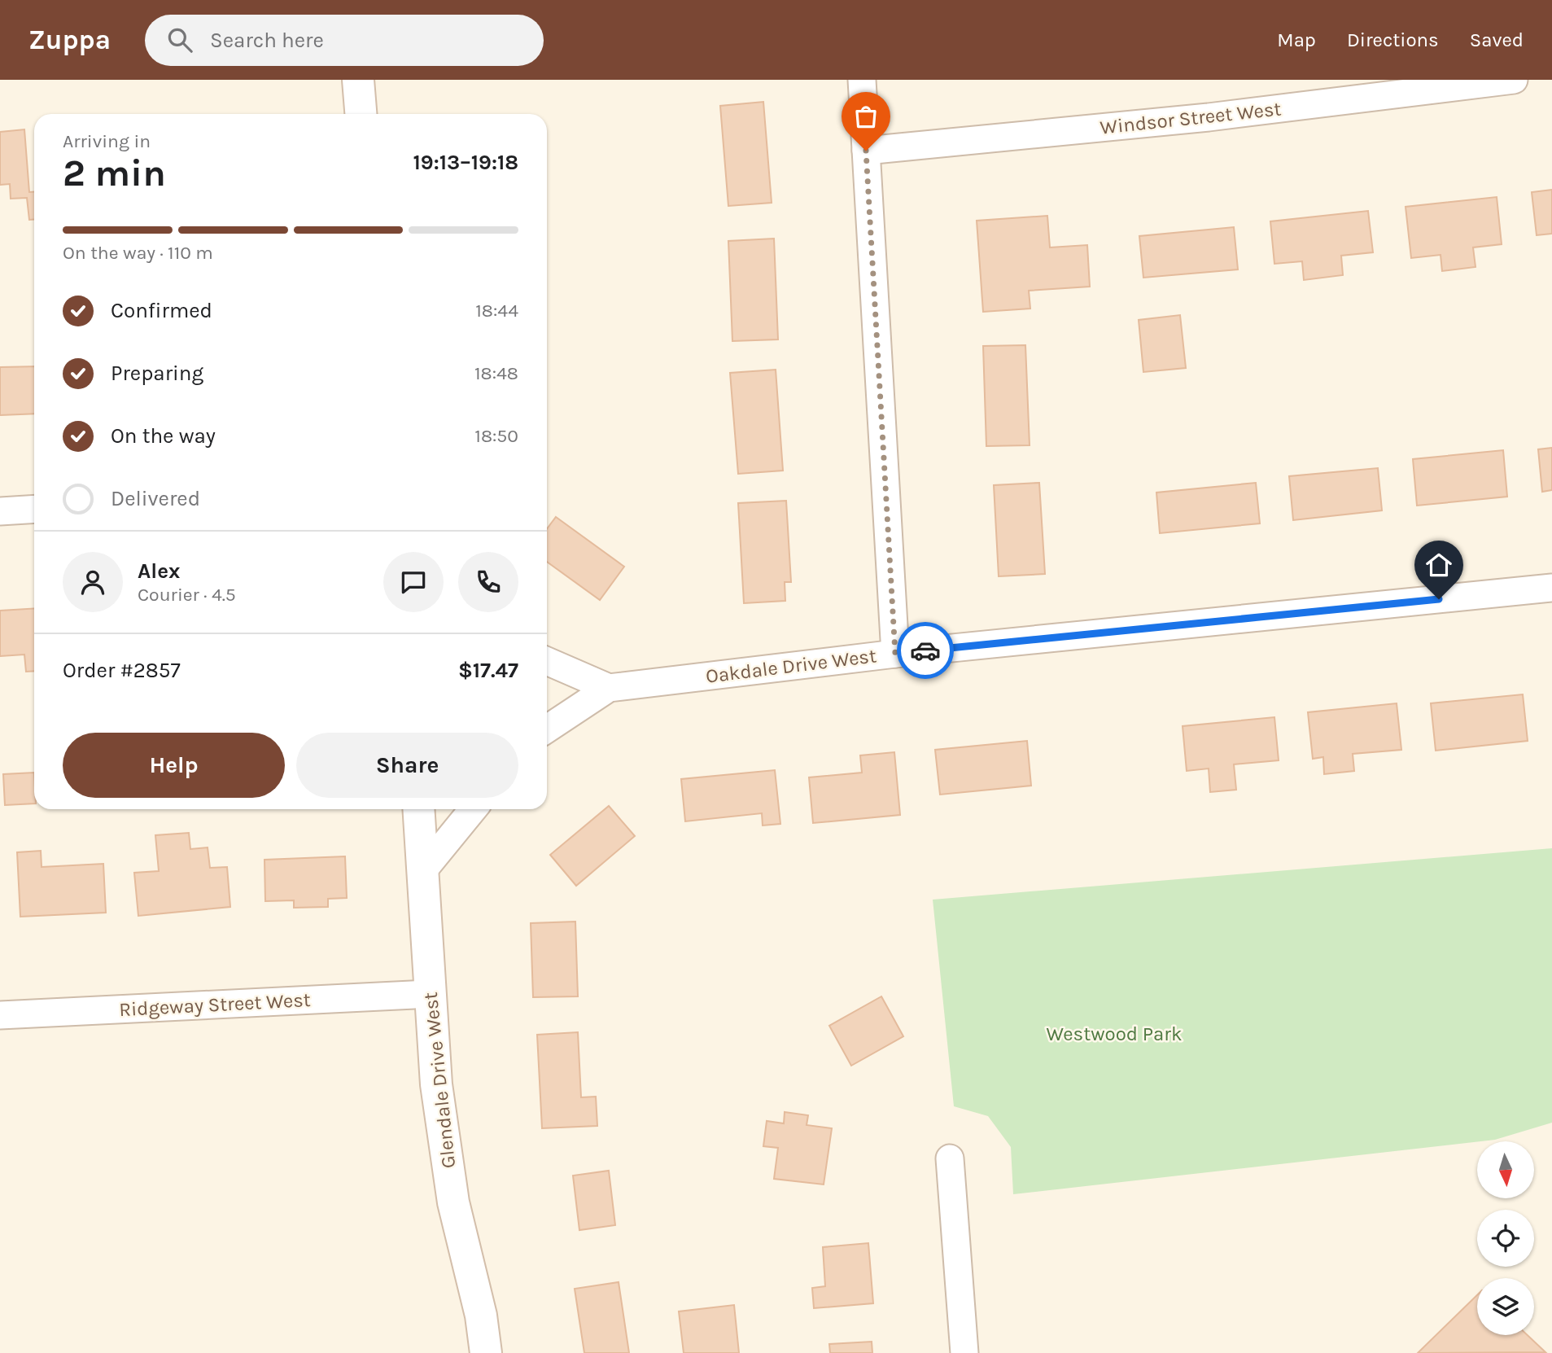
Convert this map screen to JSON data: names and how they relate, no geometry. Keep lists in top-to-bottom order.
{
  "streets": {
    "street": [
      "Windsor Street West",
      "Oakdale Drive West",
      "Ridgeway Street West",
      "Glendale Drive West"
    ]
  },
  "crossings": [
    ["Ridgeway Street West", "Glendale Drive West"]
  ],
  "parks": ["Westwood Park"],
  "north": "bottom",
  "page": {
    "header": "Zuppa",
    "search": "Search here",
    "nav": ["Map", "Directions", "Saved"],
    "heading": ["2 min", "Arriving in", "19:13–19:18"],
    "panel": [
      "Alex",
      "Courier · 4.5",
      "Order #2857",
      "$17.47"
    ],
    "bar": "On the way · 110 m",
    "list": [
      ["Confirmed", "18:44"],
      ["Preparing", "18:48"],
      ["On the way", "18:50"],
      "Delivered"
    ],
    "buttons": ["Help", "Share"]
  }
}
